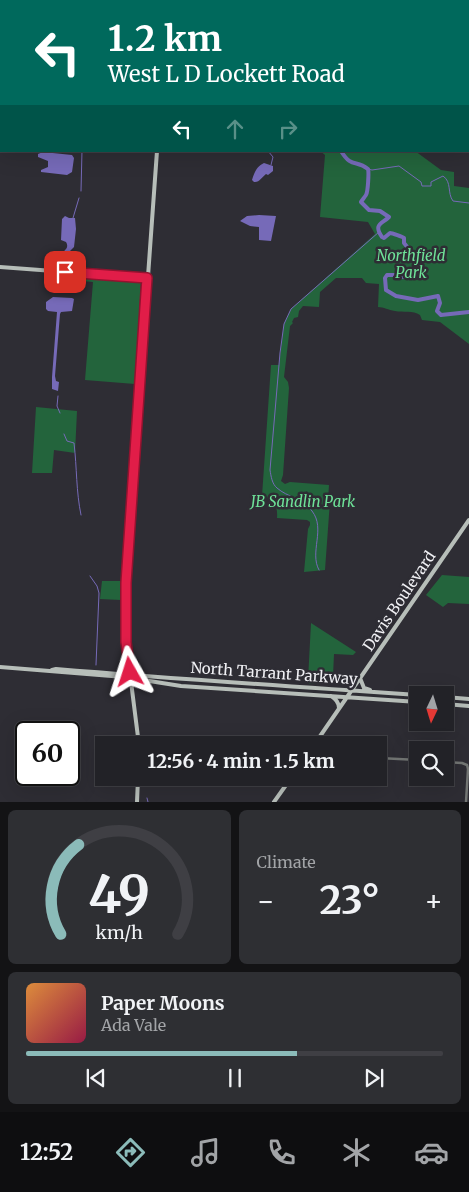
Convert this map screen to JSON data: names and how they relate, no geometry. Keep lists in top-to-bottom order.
{
  "streets": {
    "main road": ["Davis Boulevard", "North Tarrant Parkway"]
  },
  "crossings": [
    ["Davis Boulevard", "North Tarrant Parkway"]
  ],
  "parks": ["Northfield Park", "JB Sandlin Park"],
  "north": "bottom",
  "page": {
    "turn": ["1.2 km", "West L D Lockett Road"],
    "limit": "60",
    "trip": "12:56 · 4 min · 1.5 km",
    "tile": "Climate",
    "heat": ["−", "23°", "+"],
    "song": ["Paper Moons", "Ada Vale"],
    "tabs": "12:52",
    "gauge": ["49", "km/h"]
  }
}
